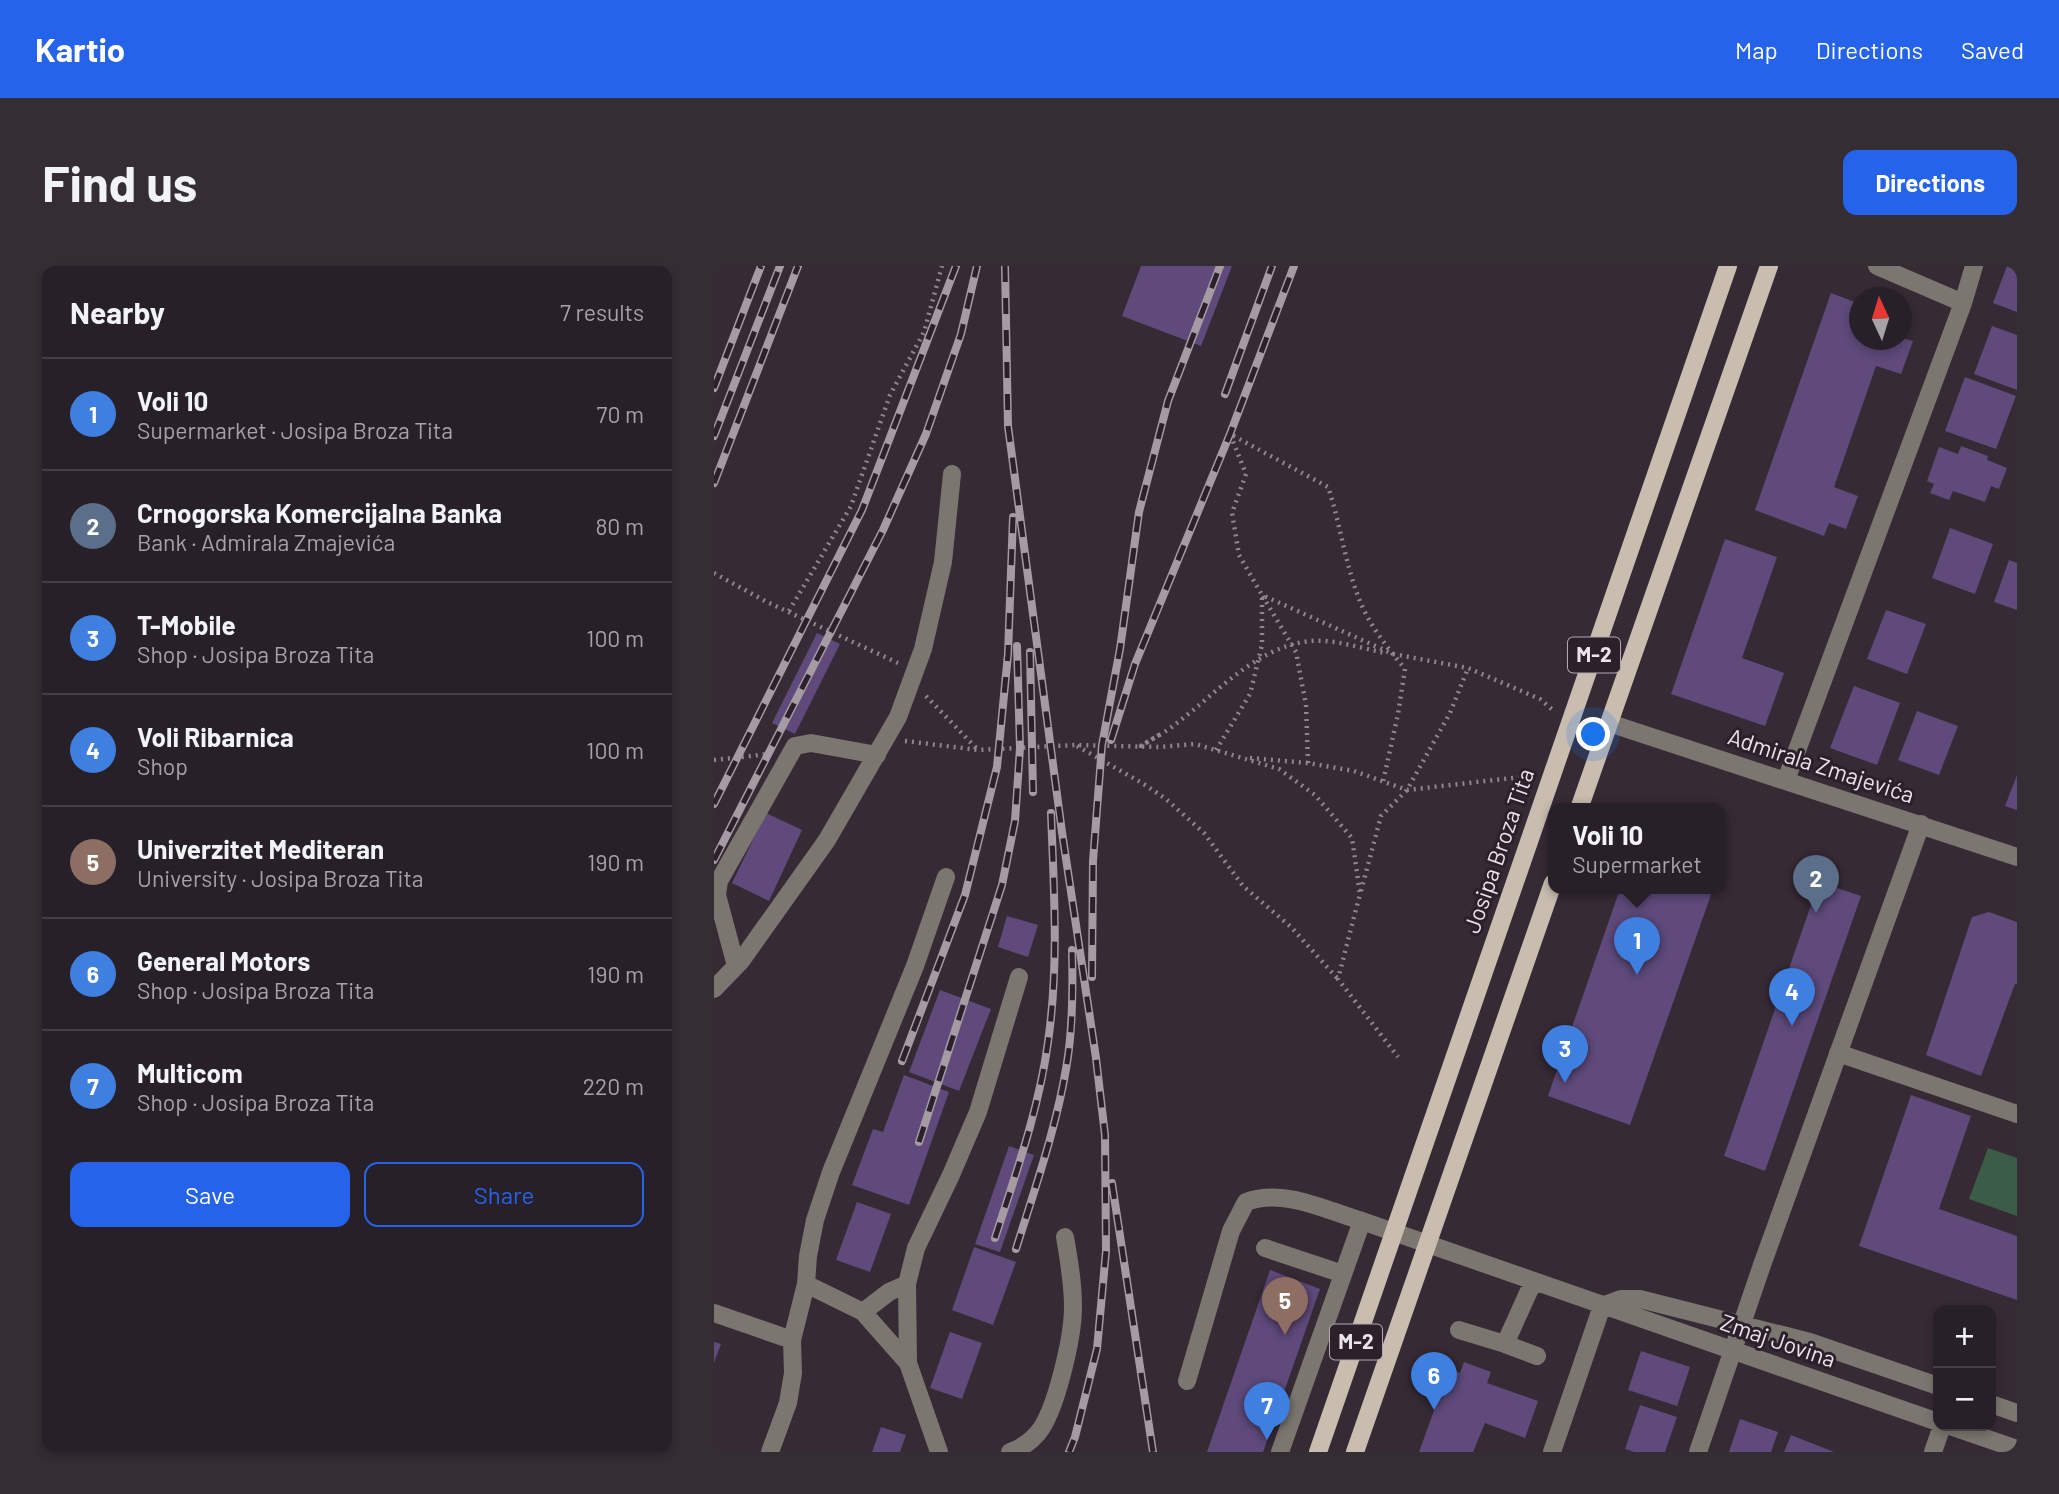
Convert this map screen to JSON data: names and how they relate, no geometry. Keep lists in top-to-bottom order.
{
  "streets": {
    "main road": ["M-2", "Josipa Broza Tita"],
    "street": ["Admirala Zmajevića", "Zmaj Jovina"]
  },
  "crossings": [
    ["M-2", "Admirala Zmajevića"],
    ["M-2", "Zmaj Jovina"],
    ["Josipa Broza Tita", "Zmaj Jovina"]
  ],
  "north": "top",
  "page": {
    "header": "Kartio",
    "nav": ["Map", "Directions", "Saved"],
    "buttons": [
      "Directions",
      ["Save", "Share"]
    ],
    "title": "Find us",
    "heading": ["Nearby", "7 results"],
    "list": [
      {
        "mark": "1",
        "name": "Voli 10",
        "note": "Supermarket · Josipa Broza Tita",
        "value": "70 m"
      },
      {
        "mark": "2",
        "name": "Crnogorska Komercijalna Banka",
        "note": "Bank · Admirala Zmajevića",
        "value": "80 m"
      },
      {
        "mark": "3",
        "name": "T-Mobile",
        "note": "Shop · Josipa Broza Tita",
        "value": "100 m"
      },
      {
        "mark": "4",
        "name": "Voli Ribarnica",
        "note": "Shop",
        "value": "100 m"
      },
      {
        "mark": "5",
        "name": "Univerzitet Mediteran",
        "note": "University · Josipa Broza Tita",
        "value": "190 m"
      },
      {
        "mark": "6",
        "name": "General Motors",
        "note": "Shop · Josipa Broza Tita",
        "value": "190 m"
      },
      {
        "mark": "7",
        "name": "Multicom",
        "note": "Shop · Josipa Broza Tita",
        "value": "220 m"
      }
    ],
    "popup": ["Voli 10", "Supermarket"],
    "pins": [
      "2",
      "1",
      "4",
      "3",
      "5",
      "6",
      "7"
    ],
    "map_buttons": ["+", "−"]
  }
}
